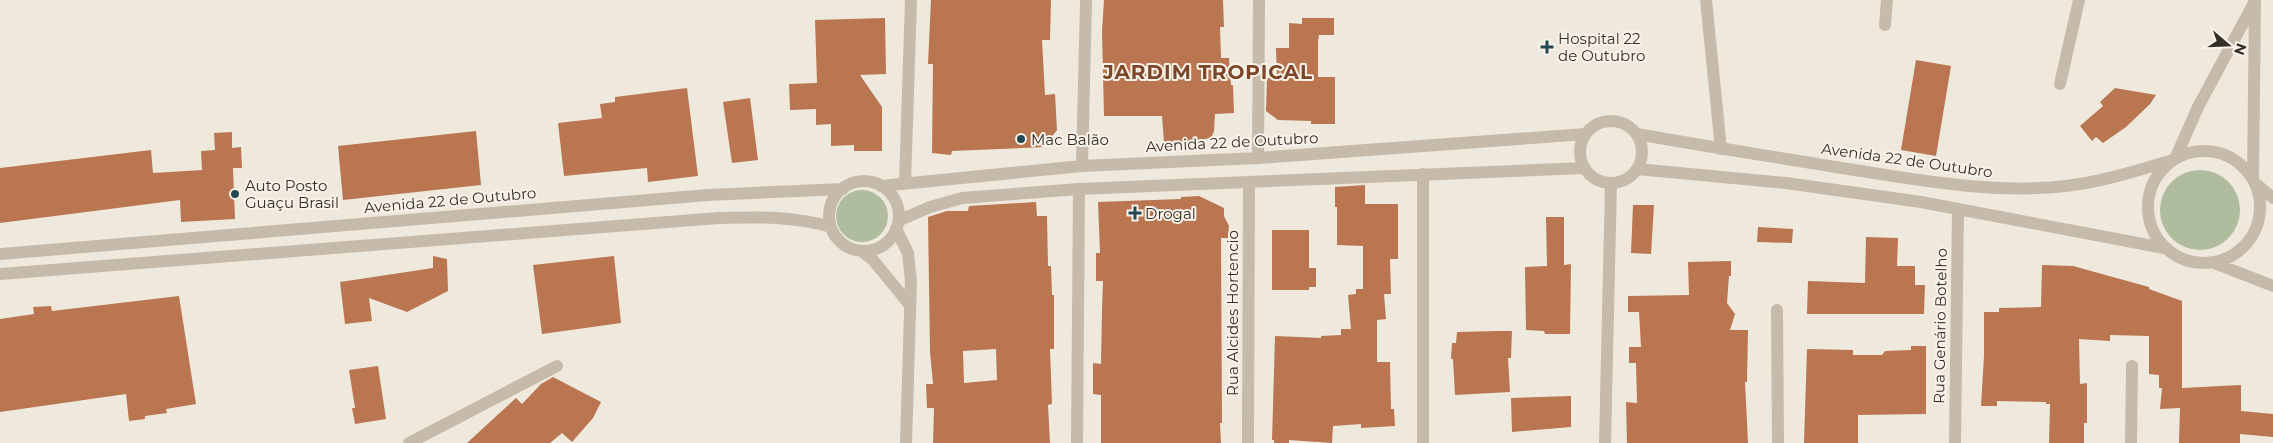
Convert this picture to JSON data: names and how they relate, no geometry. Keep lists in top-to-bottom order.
{
  "streets": {
    "street": ["Avenida 22 de Outubro", "Rua Alcides Hortencio", "Rua Genário Botelho"]
  },
  "districts": ["JARDIM TROPICAL"],
  "places": {
    "health": ["Hospital 22 de Outubro", "Drogal"],
    "other": ["Mac Balão", "Auto Posto Guaçu Brasil"]
  },
  "north": "right"
}
